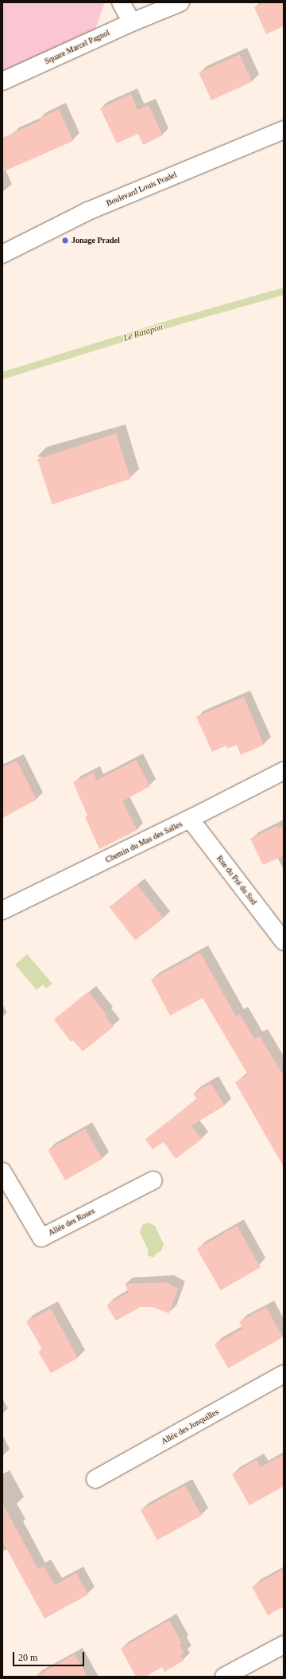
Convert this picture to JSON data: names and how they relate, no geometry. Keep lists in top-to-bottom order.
{
  "streets": {
    "street": [
      "Square Marcel Pagnol",
      "Boulevard Louis Pradel",
      "Chemin du Mas des Salles",
      "Rue du Pré du Sud",
      "Allée des Roses",
      "Allée des Jonquilles"
    ]
  },
  "crossings": [
    ["Chemin du Mas des Salles", "Rue du Pré du Sud"]
  ],
  "water": ["Le Ratapon"],
  "places": ["Jonage Pradel"],
  "scale_bar": "20 m"
}
